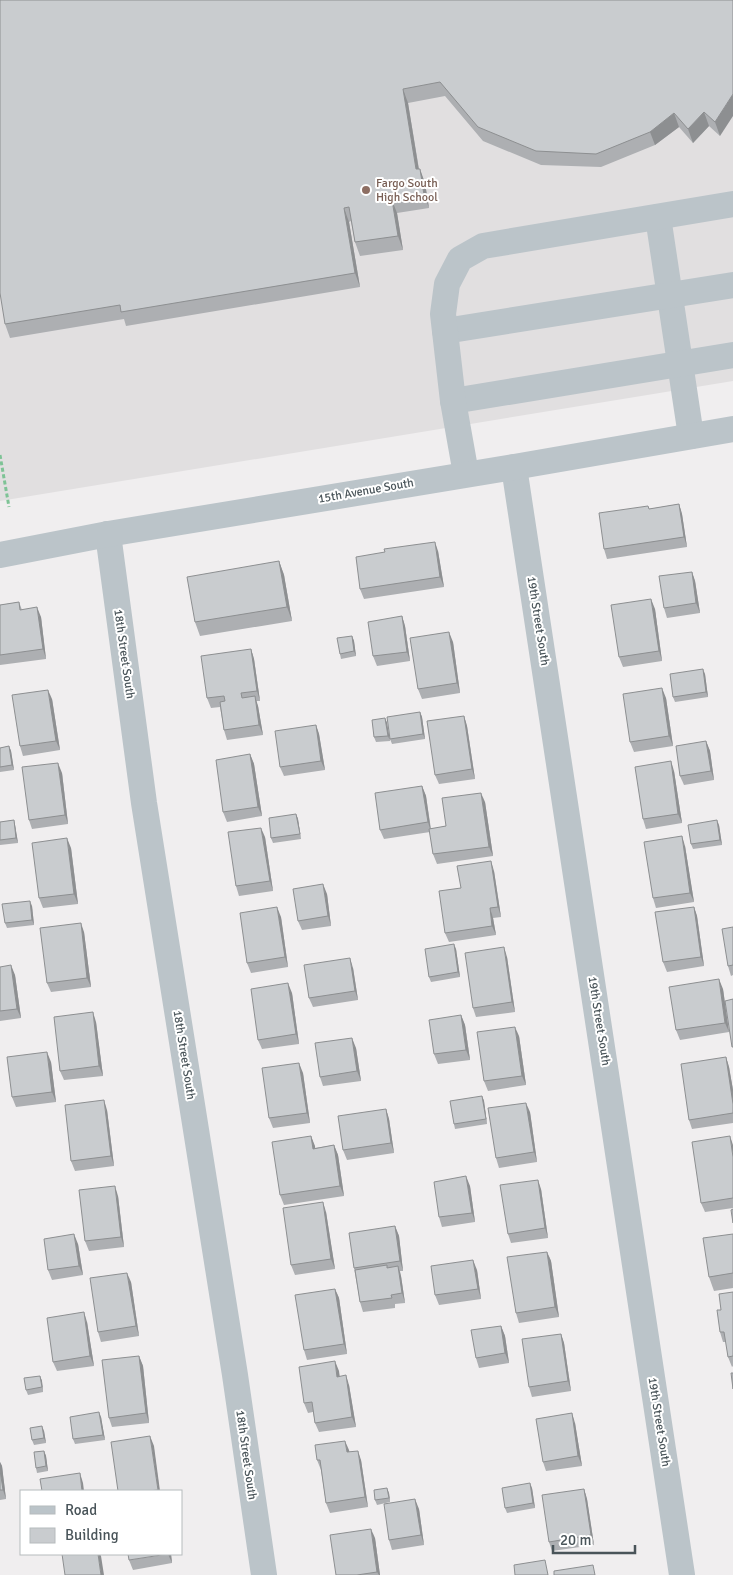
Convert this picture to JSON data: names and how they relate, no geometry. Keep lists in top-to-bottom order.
{
  "streets": {
    "street": ["15th Avenue South", "19th Street South", "18th Street South"]
  },
  "crossings": [
    ["15th Avenue South", "19th Street South"],
    ["15th Avenue South", "18th Street South"]
  ],
  "places": ["Fargo South High School"],
  "legend": ["Road", "Building"],
  "scale_bar": "20 m"
}
